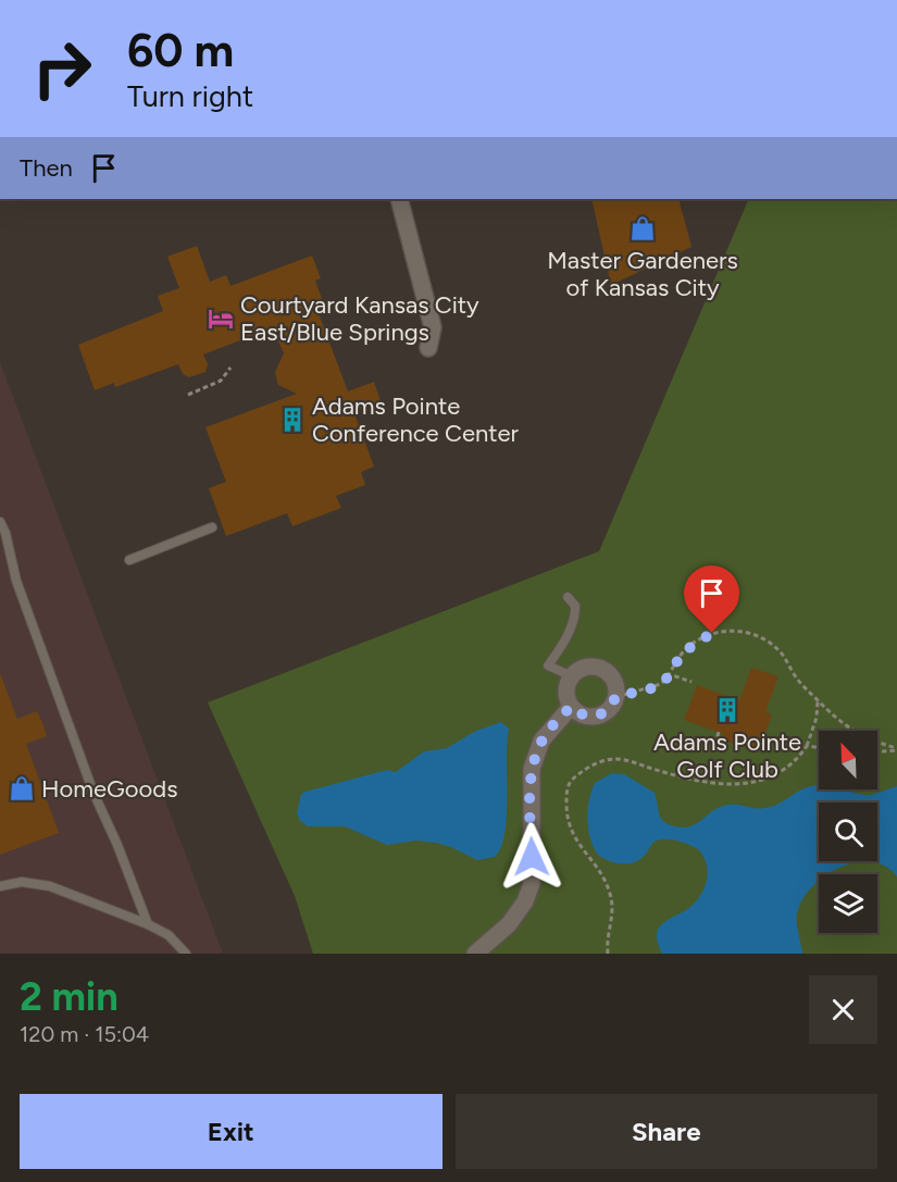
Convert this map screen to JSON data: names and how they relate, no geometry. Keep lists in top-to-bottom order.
{
  "places": {
    "shop": ["Master Gardeners of Kansas City", "HomeGoods"],
    "hotel": ["Courtyard Kansas City East/Blue Springs"],
    "building": ["Adams Pointe Conference Center", "Adams Pointe Golf Club"]
  },
  "north": "top left",
  "page": {
    "turn": ["60 m", "Turn right"],
    "then": "Then",
    "heading": ["2 min", "120 m · 15:04"],
    "buttons": ["Exit", "Share"]
  }
}
